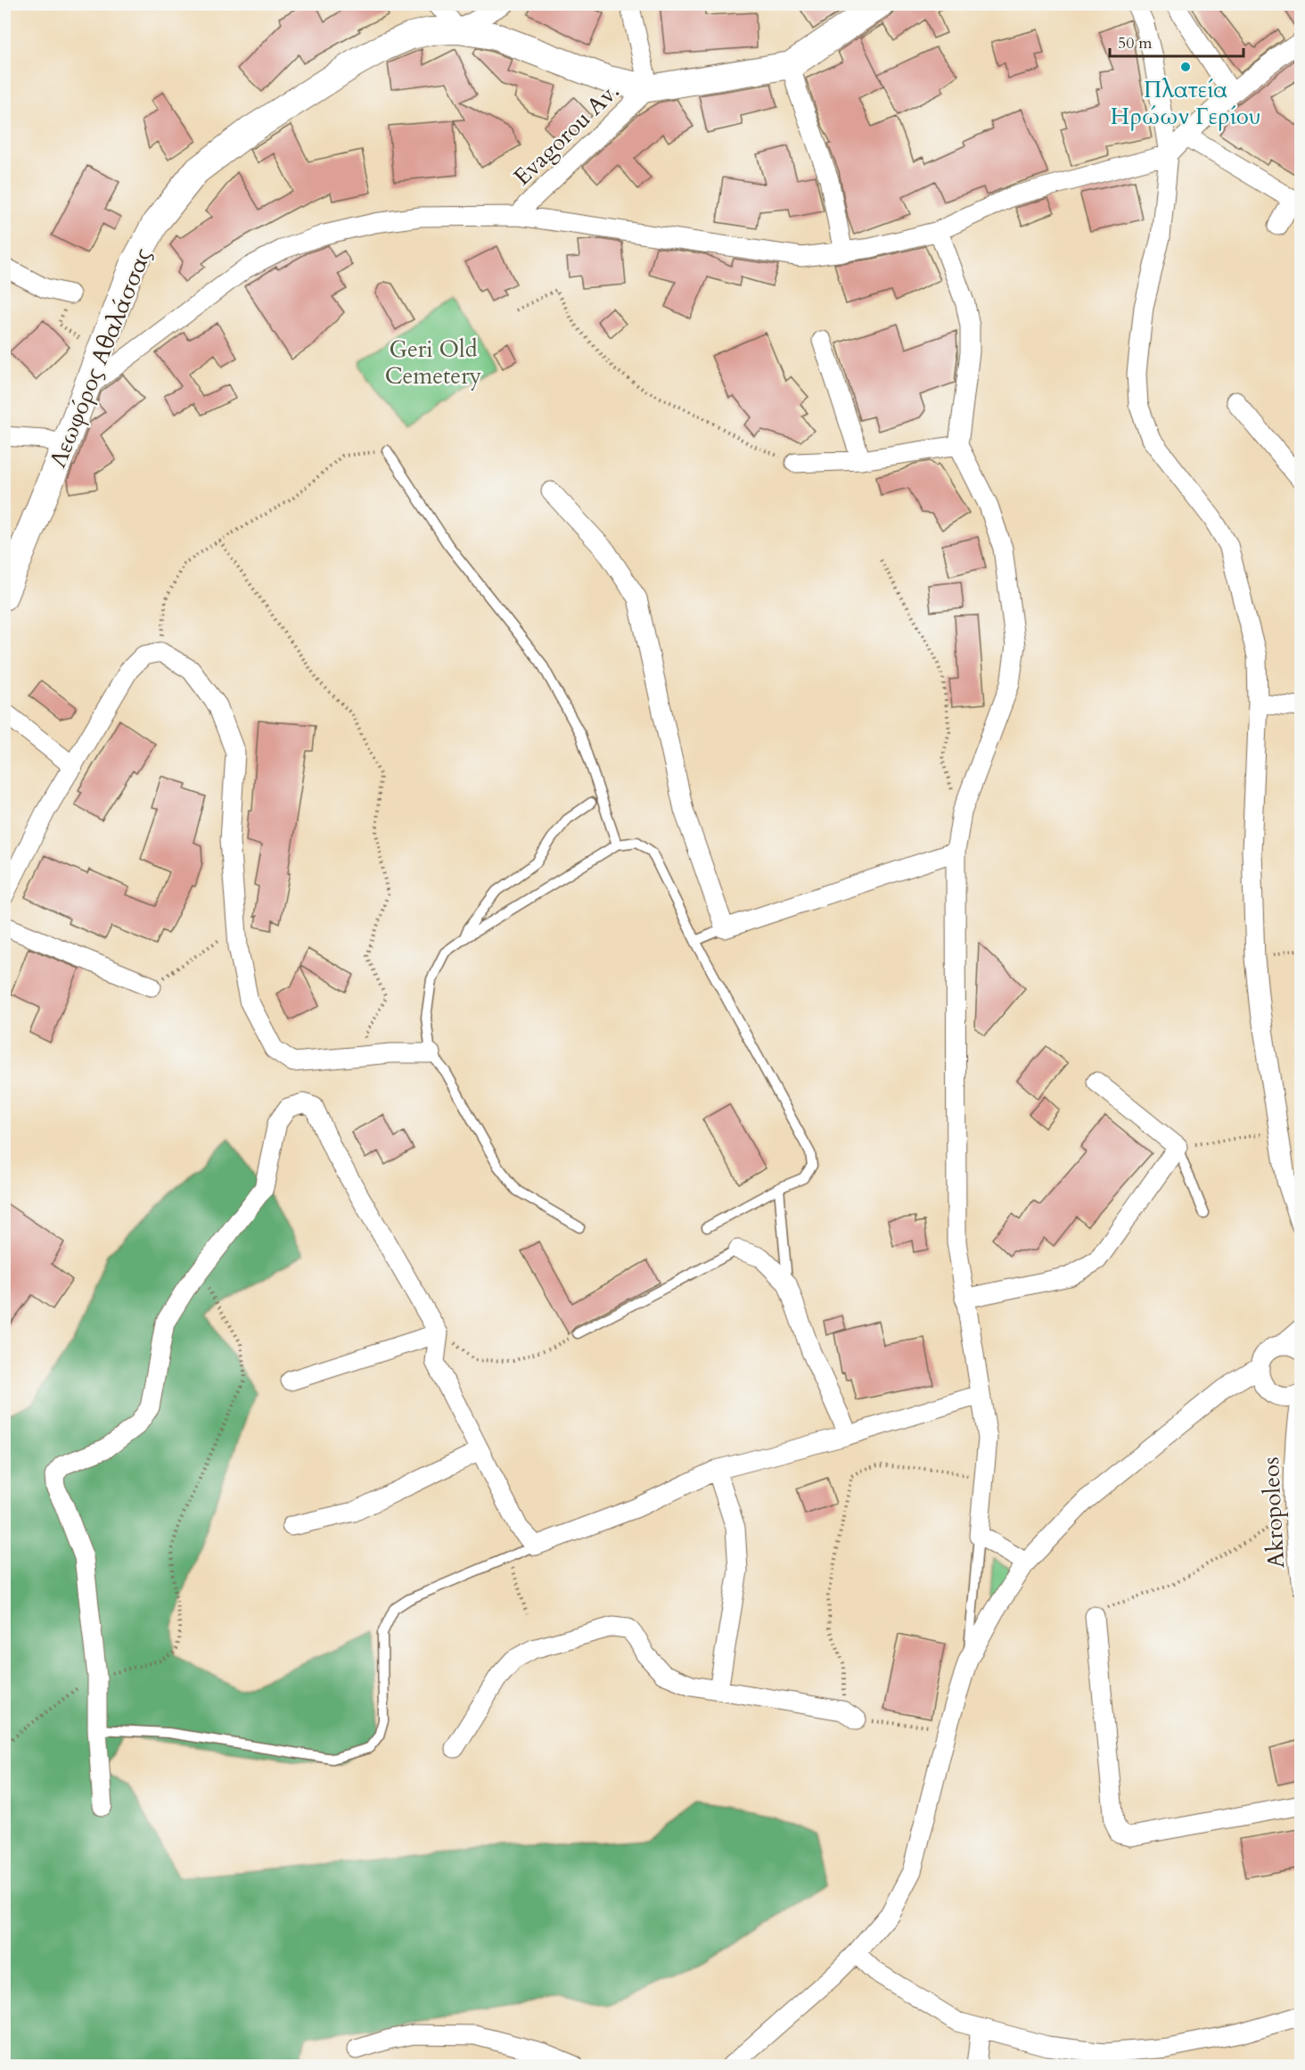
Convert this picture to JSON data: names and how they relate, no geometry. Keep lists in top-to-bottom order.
{
  "streets": {
    "main road": ["Λεωφόρος Αθαλάσσας"],
    "street": ["Evagorou Av.", "Akropoleos"]
  },
  "crossings": [
    ["Evagorou Av.", "Λεωφόρος Αθαλάσσας"]
  ],
  "parks": ["Geri Old Cemetery"],
  "places": ["Πλατεία Ηρώων Γερίου"],
  "scale_bar": "50 m"
}
